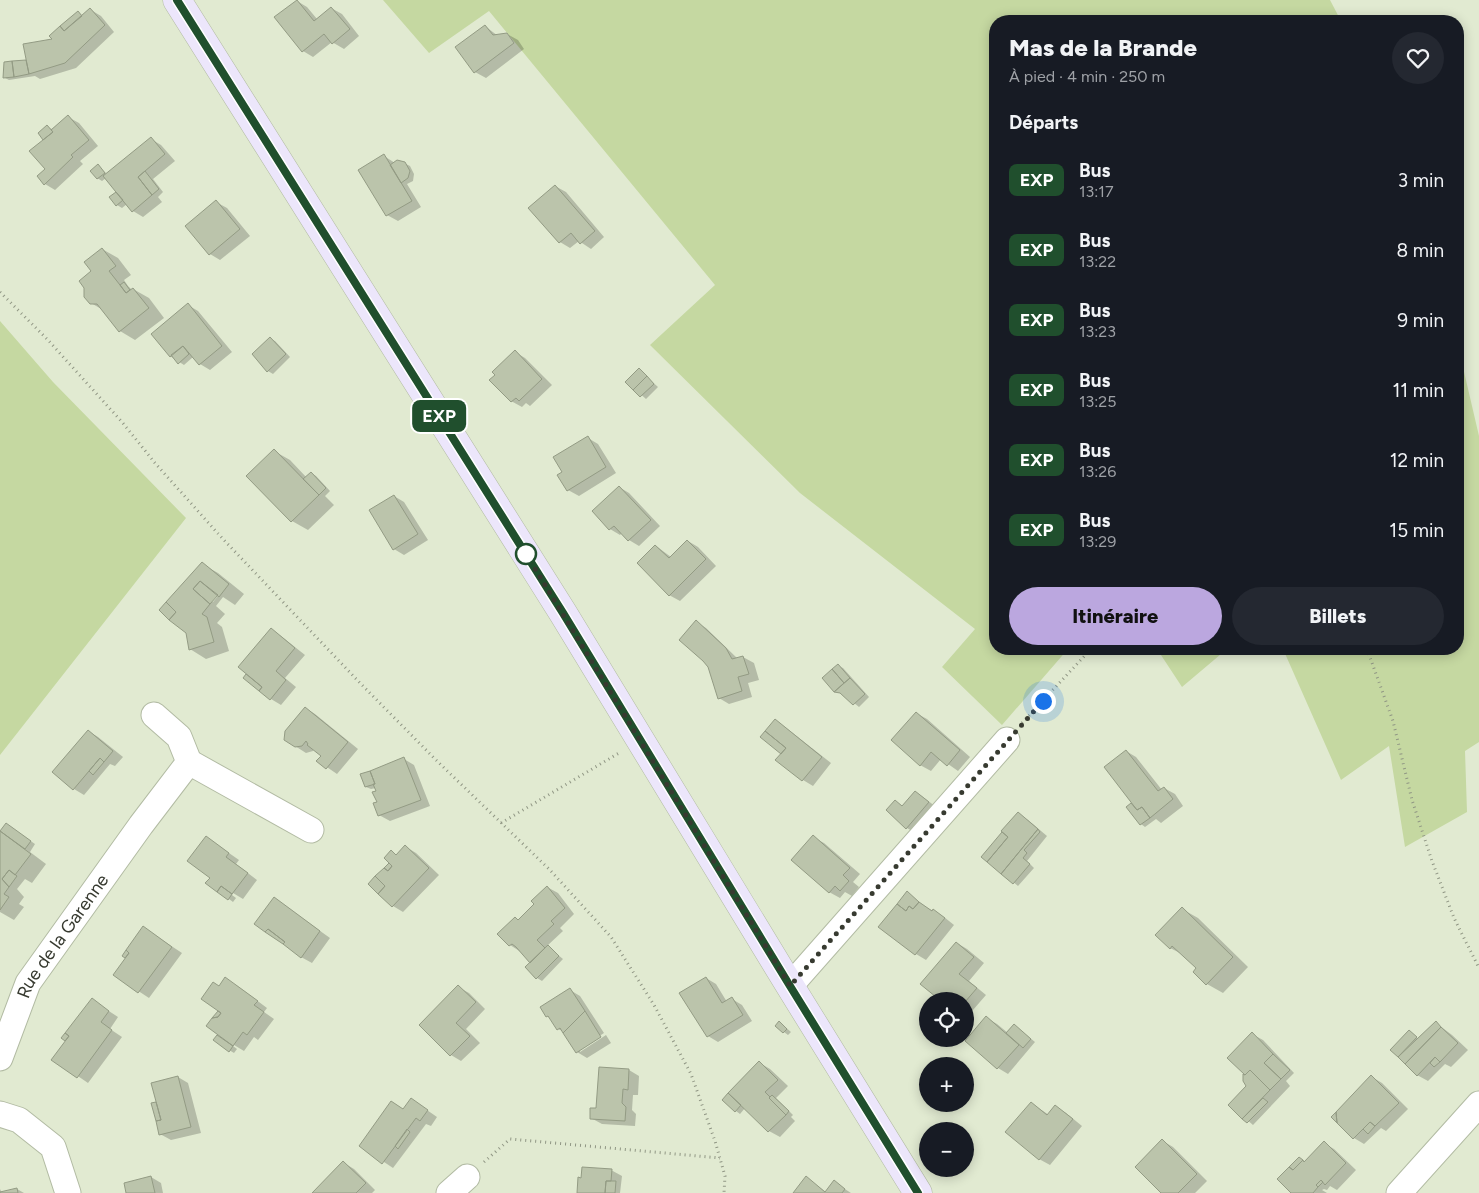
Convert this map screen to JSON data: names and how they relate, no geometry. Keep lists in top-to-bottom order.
{
  "streets": {
    "street": ["Rue de la Garenne"]
  },
  "lines": ["bus line EXP"],
  "page": {
    "on_map": "EXP",
    "heading": [
      ["Mas de la Brande", "À pied · 4 min · 250 m"],
      "Départs"
    ],
    "list": [
      {
        "mark": "EXP",
        "name": "Bus",
        "note": "13:17",
        "value": "3 min"
      },
      {
        "mark": "EXP",
        "name": "Bus",
        "note": "13:22",
        "value": "8 min"
      },
      {
        "mark": "EXP",
        "name": "Bus",
        "note": "13:23",
        "value": "9 min"
      },
      {
        "mark": "EXP",
        "name": "Bus",
        "note": "13:25",
        "value": "11 min"
      },
      {
        "mark": "EXP",
        "name": "Bus",
        "note": "13:26",
        "value": "12 min"
      },
      {
        "mark": "EXP",
        "name": "Bus",
        "note": "13:29",
        "value": "15 min"
      }
    ],
    "buttons": ["Itinéraire", "Billets"],
    "map_buttons": ["+", "−"]
  }
}
